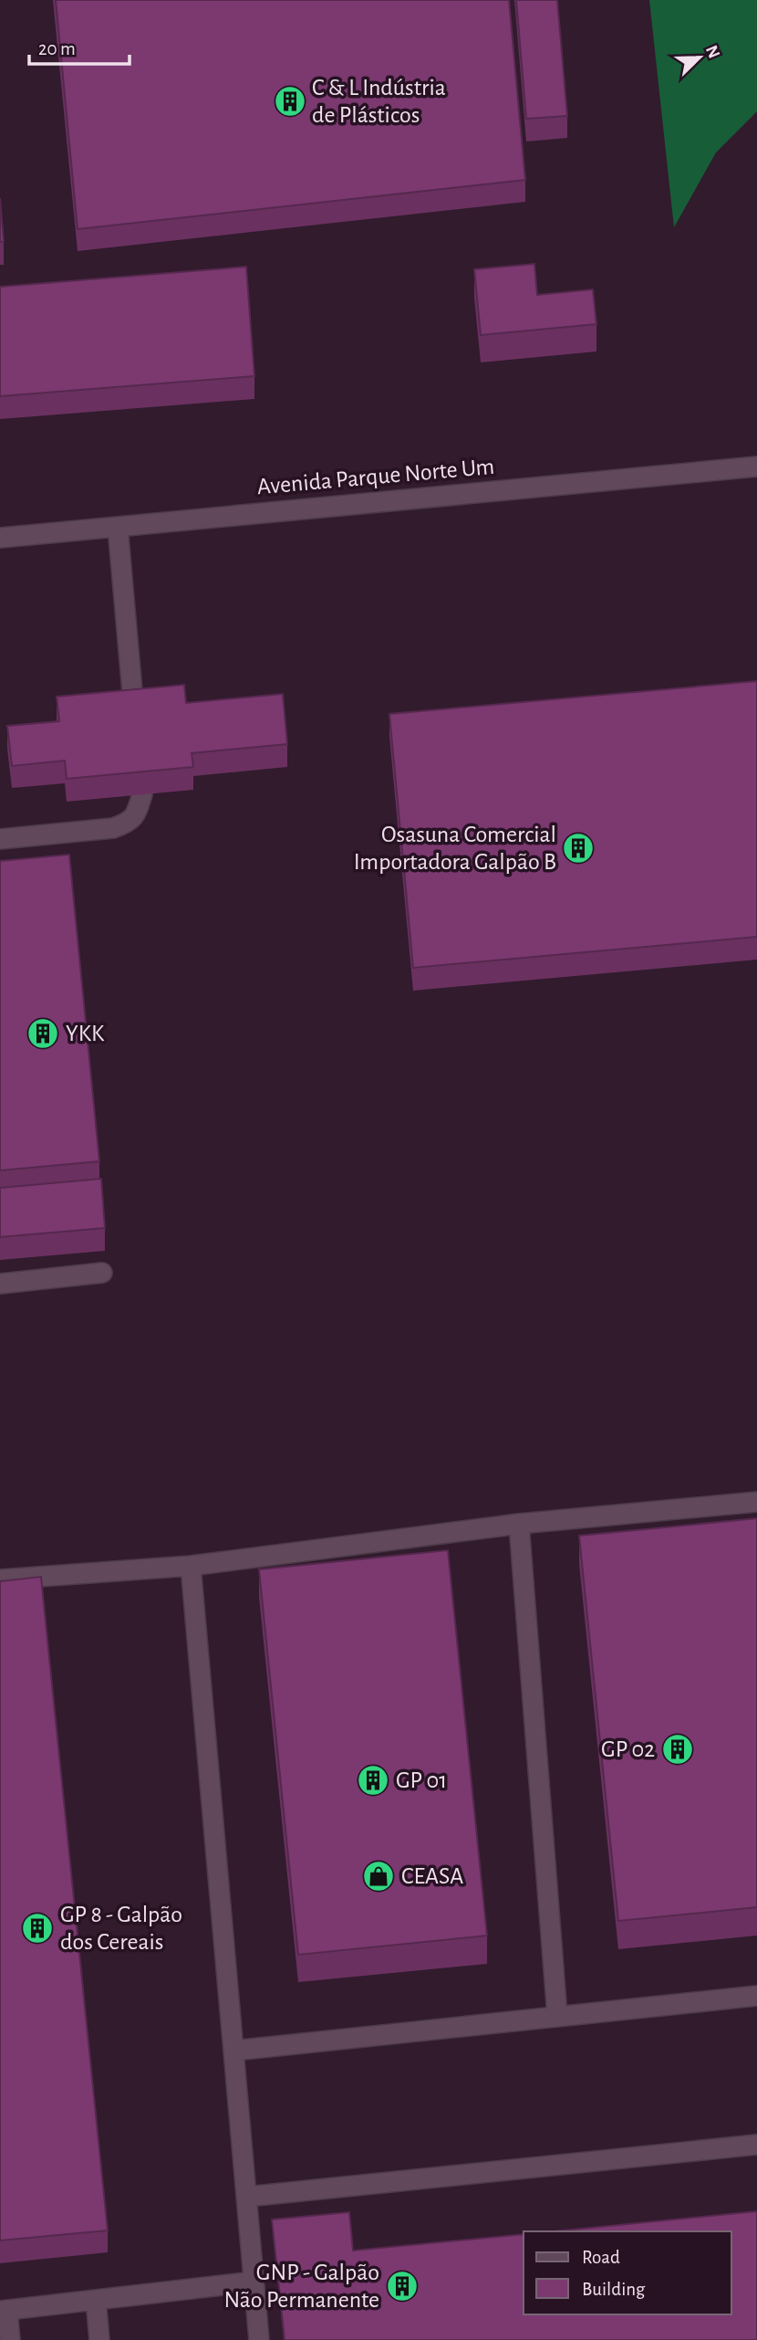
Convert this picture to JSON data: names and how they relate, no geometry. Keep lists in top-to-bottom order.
{
  "streets": {
    "street": ["Avenida Parque Norte Um"]
  },
  "places": {
    "building": [
      "C & L Indústria de Plásticos",
      "Osasuna Comercial Importadora Galpão B",
      "YKK",
      "GP 02",
      "GP 01",
      "GP 8 - Galpão dos Cereais",
      "GNP - Galpão Não Permanente"
    ],
    "shop": ["CEASA"]
  },
  "legend": ["Road", "Building"],
  "scale_bar": "20 m",
  "north": "top right"
}
